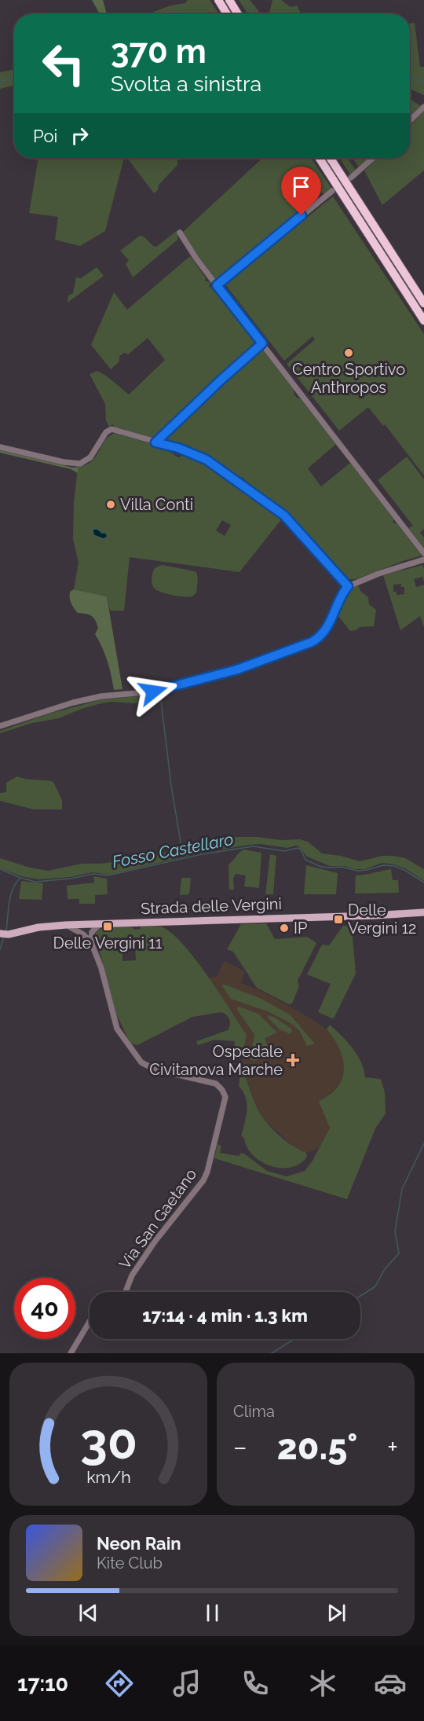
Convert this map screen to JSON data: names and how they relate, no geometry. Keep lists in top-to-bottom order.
{
  "streets": {
    "main road": ["Strada delle Vergini"],
    "street": ["Via San Gaetano"]
  },
  "crossings": [
    ["Strada delle Vergini", "Via San Gaetano"]
  ],
  "water": ["Fosso Castellaro"],
  "places": {
    "other": ["Centro Sportivo Anthropos", "Villa Conti", "IP"],
    "transit": ["Delle Vergini 12", "Delle Vergini 11"],
    "health": ["Ospedale Civitanova Marche"]
  },
  "page": {
    "turn": ["370 m", "Svolta a sinistra"],
    "then": "Poi",
    "limit": "40",
    "trip": "17:14 · 4 min · 1.3 km",
    "tile": "Clima",
    "heat": ["−", "20.5°", "+"],
    "song": ["Neon Rain", "Kite Club"],
    "tabs": "17:10",
    "gauge": ["30", "km/h"]
  }
}
